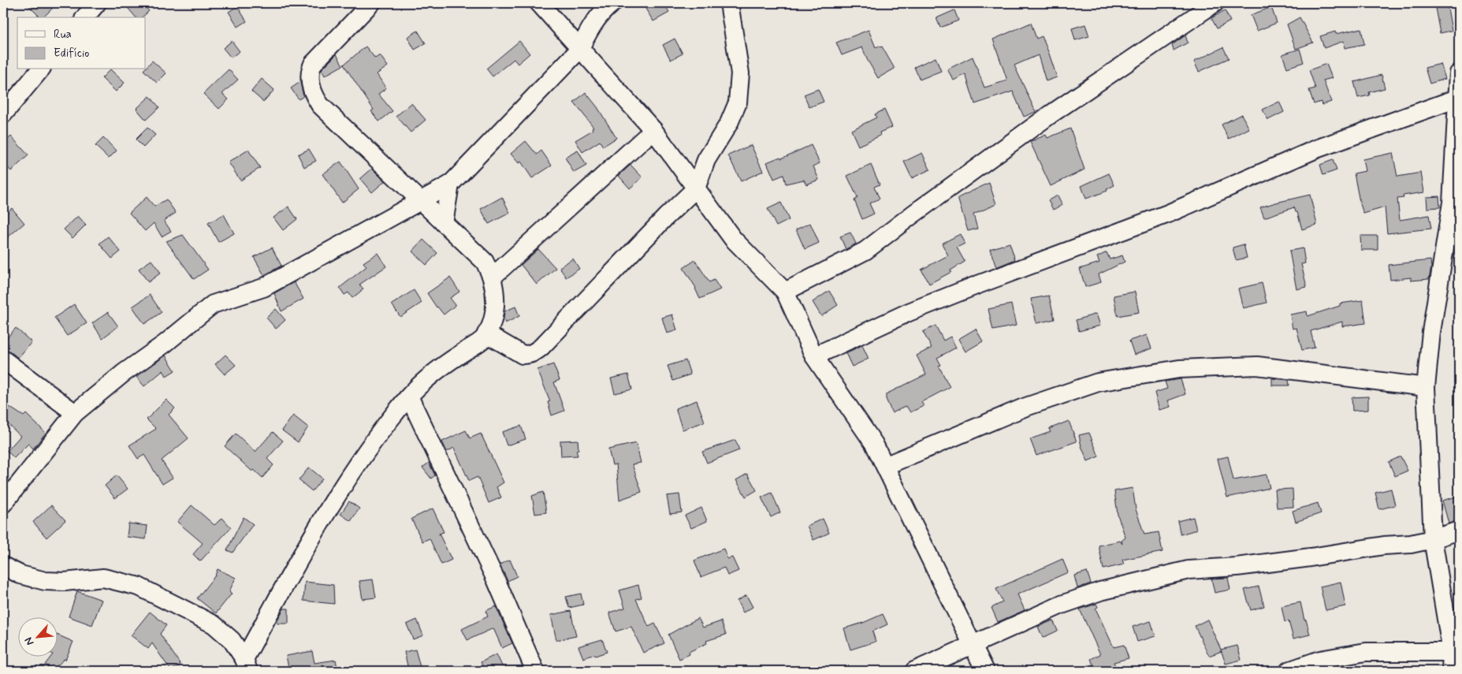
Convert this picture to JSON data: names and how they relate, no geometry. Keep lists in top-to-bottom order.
{
  "legend": ["Rua", "Edifício"],
  "north": "bottom left"
}
